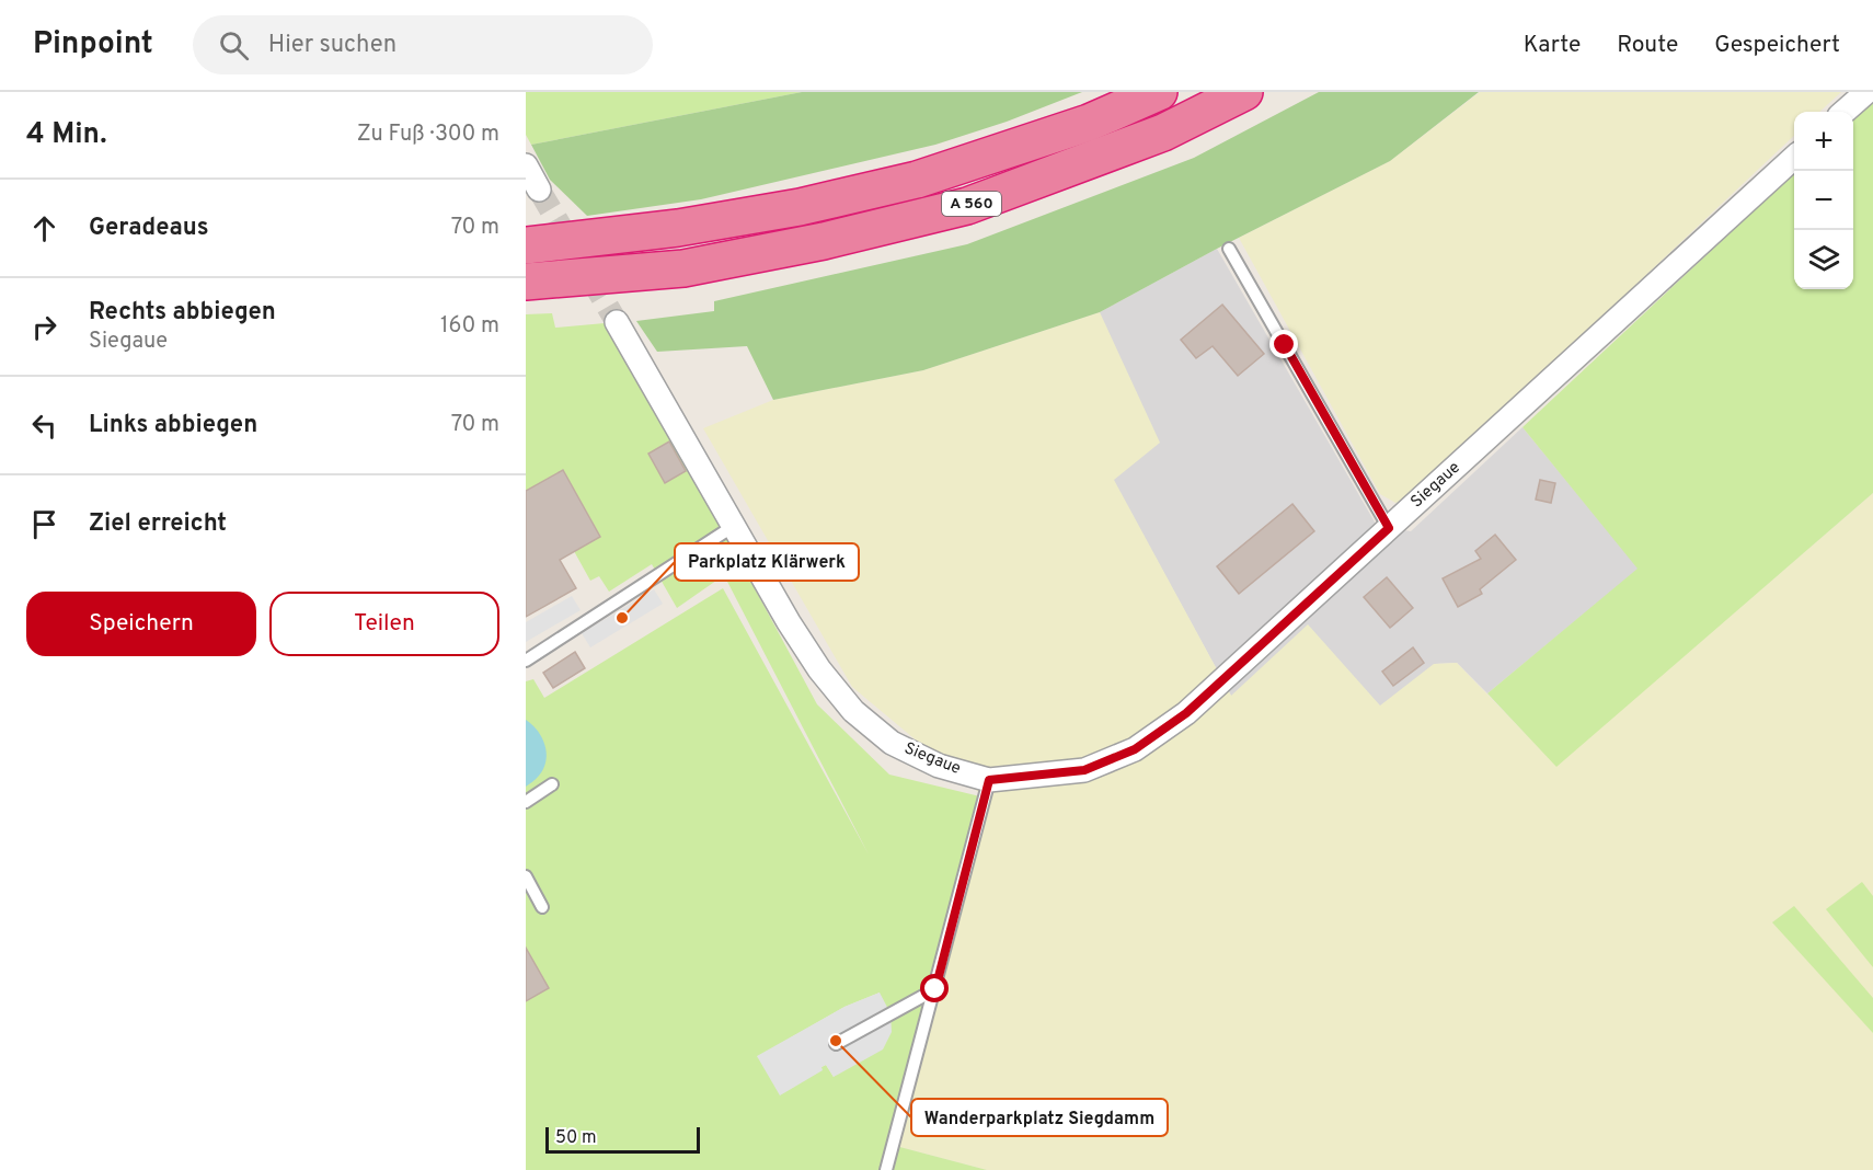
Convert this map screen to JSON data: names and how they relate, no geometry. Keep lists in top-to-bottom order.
{
  "streets": {
    "highway": ["A 560"],
    "street": ["Siegaue"]
  },
  "places": ["Parkplatz Klärwerk", "Wanderparkplatz Siegdamm"],
  "scale_bar": "50 m",
  "page": {
    "header": "Pinpoint",
    "search": "Hier suchen",
    "nav": ["Karte", "Route", "Gespeichert"],
    "heading": ["4 Min.", "Zu Fuß · 300 m"],
    "map_buttons": ["+", "−"],
    "list": [
      ["Geradeaus", "70 m"],
      ["Rechts abbiegen", "Siegaue", "160 m"],
      ["Links abbiegen", "70 m"],
      "Ziel erreicht"
    ],
    "buttons": ["Speichern", "Teilen"],
    "scale": "50 m"
  }
}
